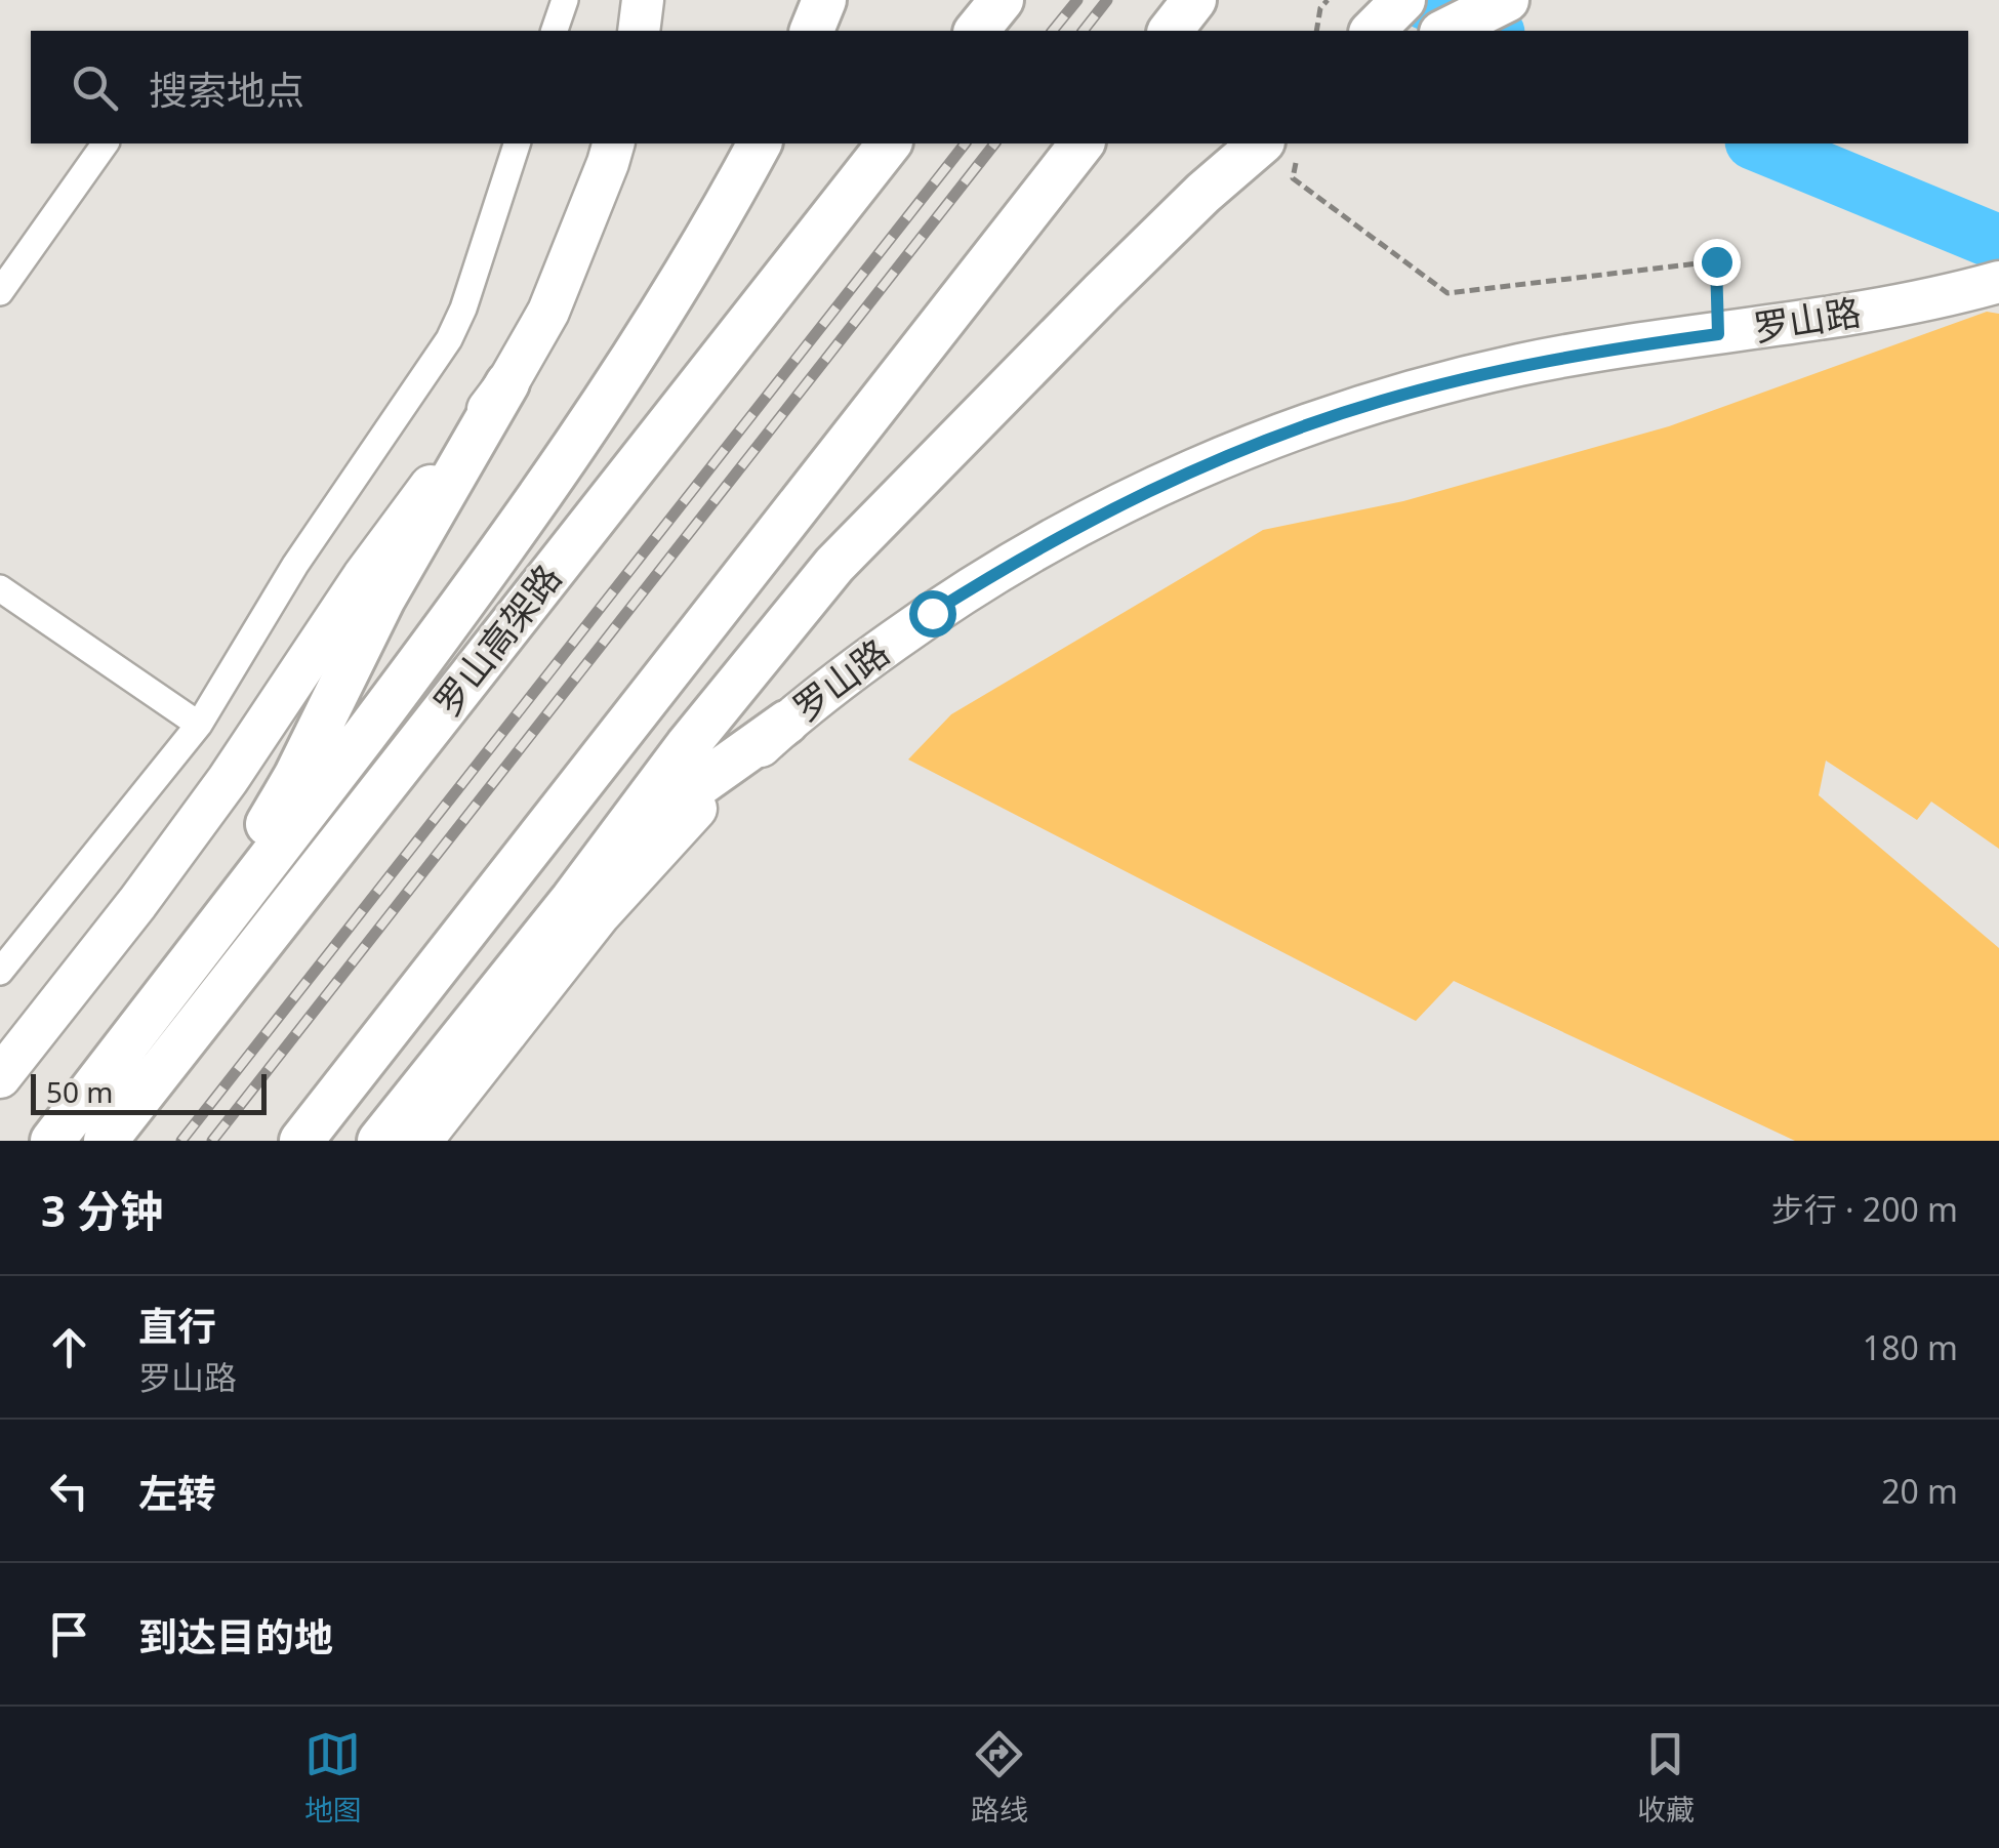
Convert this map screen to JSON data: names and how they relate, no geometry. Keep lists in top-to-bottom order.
{
  "streets": {
    "highway": ["罗山高架路"],
    "main road": ["罗山路"]
  },
  "scale_bar": "50 m",
  "page": {
    "search": "搜索地点",
    "scale": "50 m",
    "heading": ["3 分钟", "步行 · 200 m"],
    "list": [
      ["直行", "罗山路", "180 m"],
      ["左转", "20 m"],
      "到达目的地"
    ],
    "nav": ["地图", "路线", "收藏"]
  }
}
